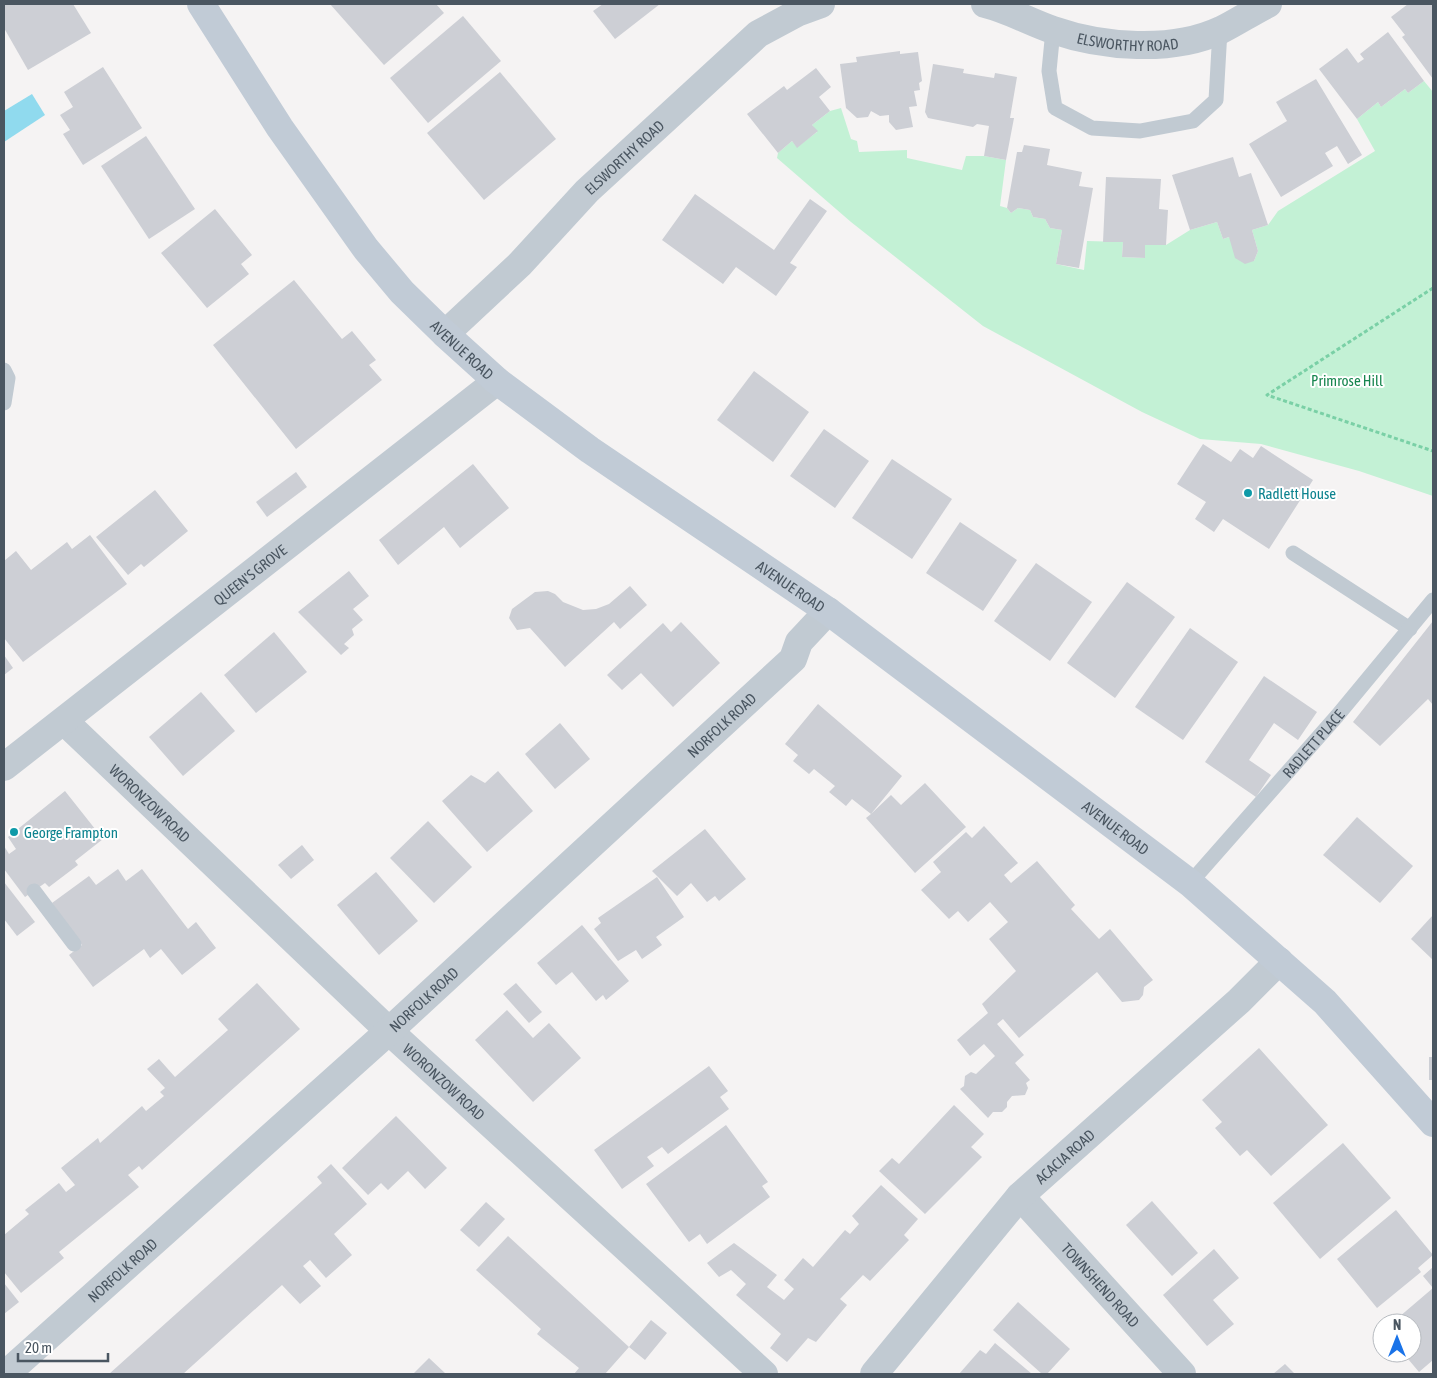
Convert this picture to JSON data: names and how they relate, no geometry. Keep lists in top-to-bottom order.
{
  "streets": {
    "main road": ["AVENUE ROAD"],
    "street": [
      "ELSWORTHY ROAD",
      "QUEEN'S GROVE",
      "NORFOLK ROAD",
      "WORONZOW ROAD",
      "ACACIA ROAD",
      "TOWNSHEND ROAD"
    ],
    "lane": ["RADLETT PLACE"]
  },
  "crossings": [
    ["ELSWORTHY ROAD", "AVENUE ROAD"],
    ["AVENUE ROAD", "QUEEN'S GROVE"],
    ["AVENUE ROAD", "NORFOLK ROAD"],
    ["AVENUE ROAD", "RADLETT PLACE"],
    ["AVENUE ROAD", "ACACIA ROAD"],
    ["QUEEN'S GROVE", "WORONZOW ROAD"],
    ["NORFOLK ROAD", "WORONZOW ROAD"],
    ["ACACIA ROAD", "TOWNSHEND ROAD"]
  ],
  "parks": ["Primrose Hill"],
  "places": ["Radlett House", "George Frampton"],
  "scale_bar": "20 m",
  "north": "top"
}
